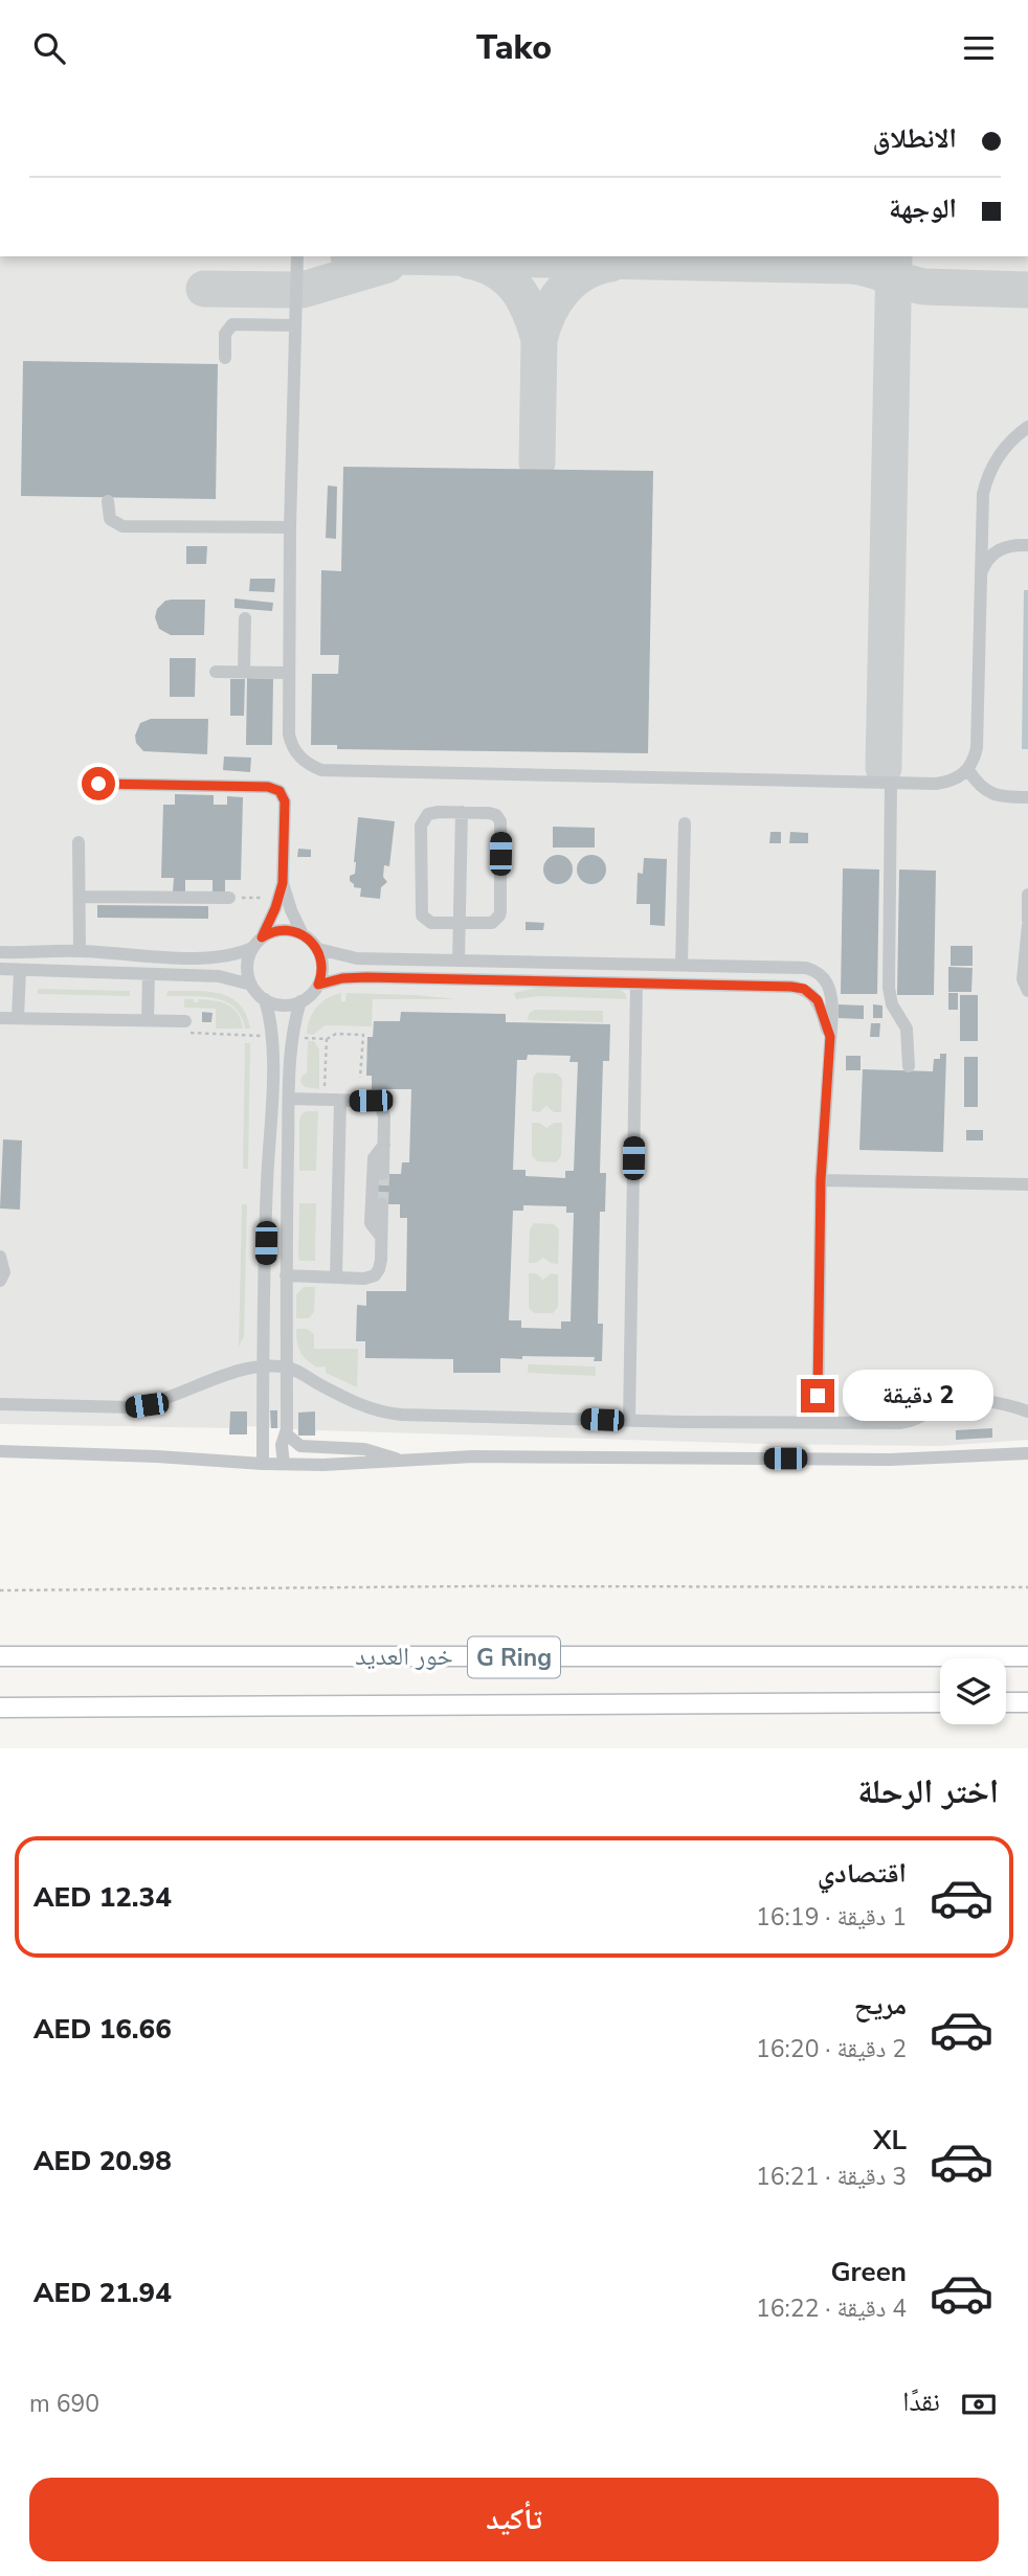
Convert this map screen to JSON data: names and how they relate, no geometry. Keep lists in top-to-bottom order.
{
  "streets": {
    "highway": ["خور العديد", "G Ring"]
  },
  "page": {
    "header": "Tako",
    "banner": ["الانطلاق", "الوجهة"],
    "bubble": "2 دقيقة",
    "heading": "اختر الرحلة",
    "list": [
      {
        "name": "اقتصادي",
        "note": "1 دقيقة · 16:19",
        "value": "AED 12.34"
      },
      {
        "name": "مريح",
        "note": "2 دقيقة · 16:20",
        "value": "AED 16.66"
      },
      {
        "name": "XL",
        "note": "3 دقيقة · 16:21",
        "value": "AED 20.98"
      },
      {
        "name": "Green",
        "note": "4 دقيقة · 16:22",
        "value": "AED 21.94"
      }
    ],
    "pay": ["نقدًا", "690 m"],
    "buttons": "تأكيد"
  }
}
